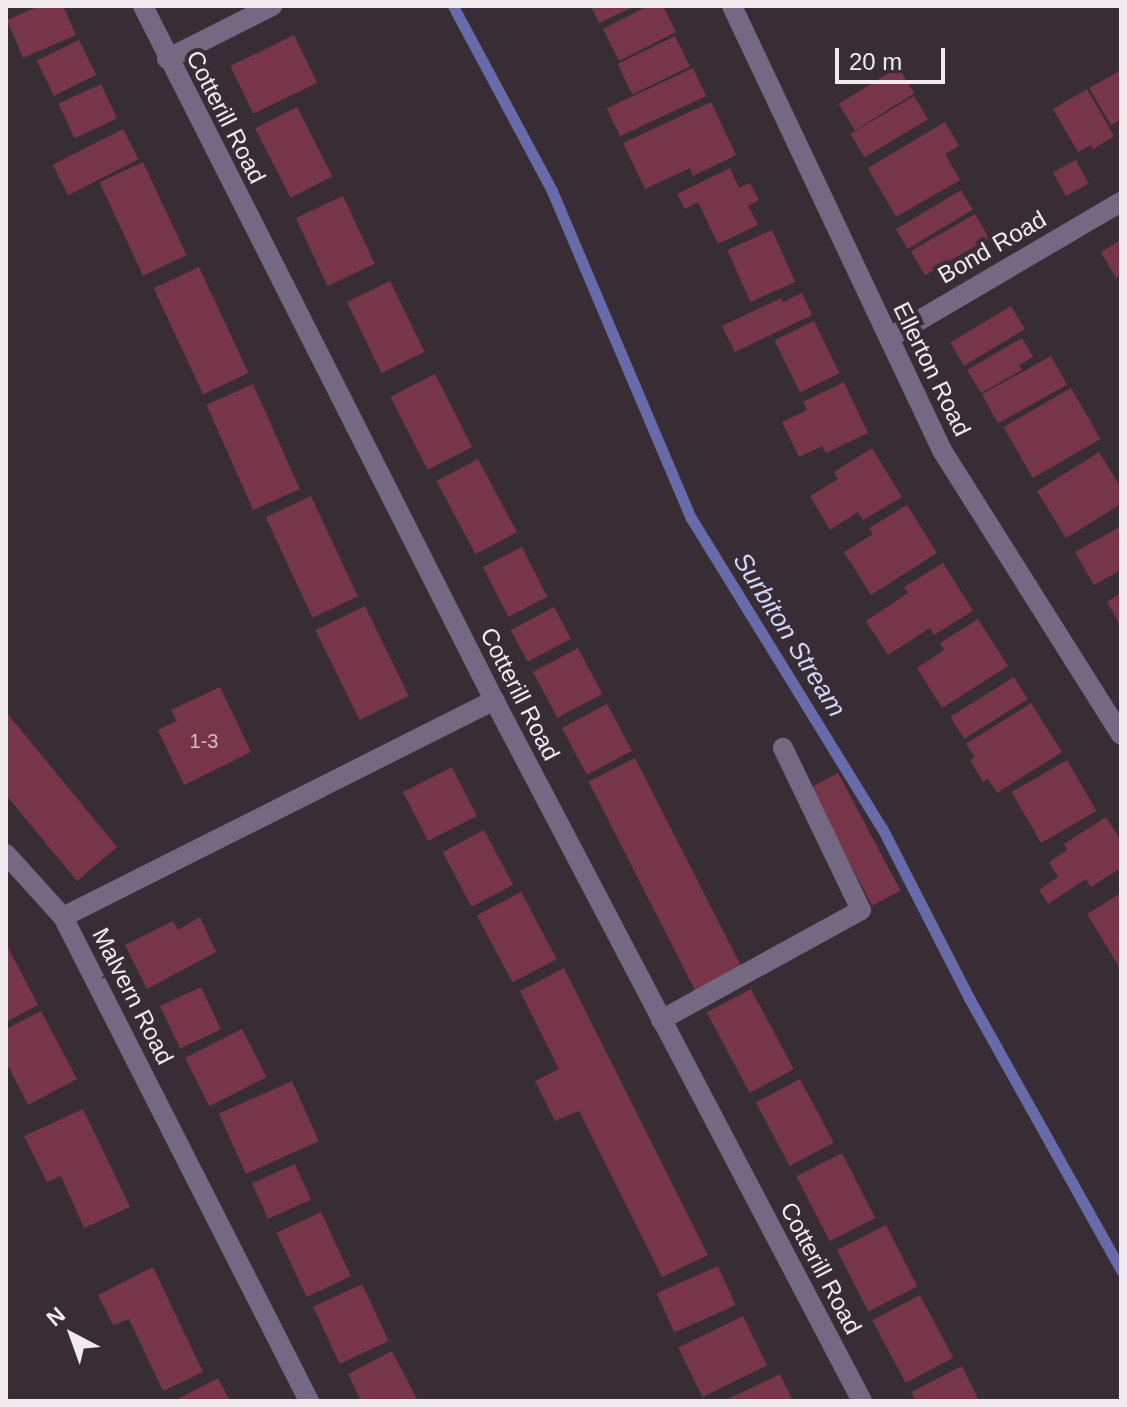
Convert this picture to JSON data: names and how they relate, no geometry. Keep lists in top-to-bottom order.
{
  "streets": {
    "street": [
      "Cotterill Road",
      "Bond Road",
      "Ellerton Road",
      "Malvern Road"
    ]
  },
  "crossings": [
    ["Cotterill Road", "Malvern Road"],
    ["Bond Road", "Ellerton Road"]
  ],
  "water": ["Surbiton Stream"],
  "house_numbers": ["1-3"],
  "scale_bar": "20 m",
  "north": "top left"
}
